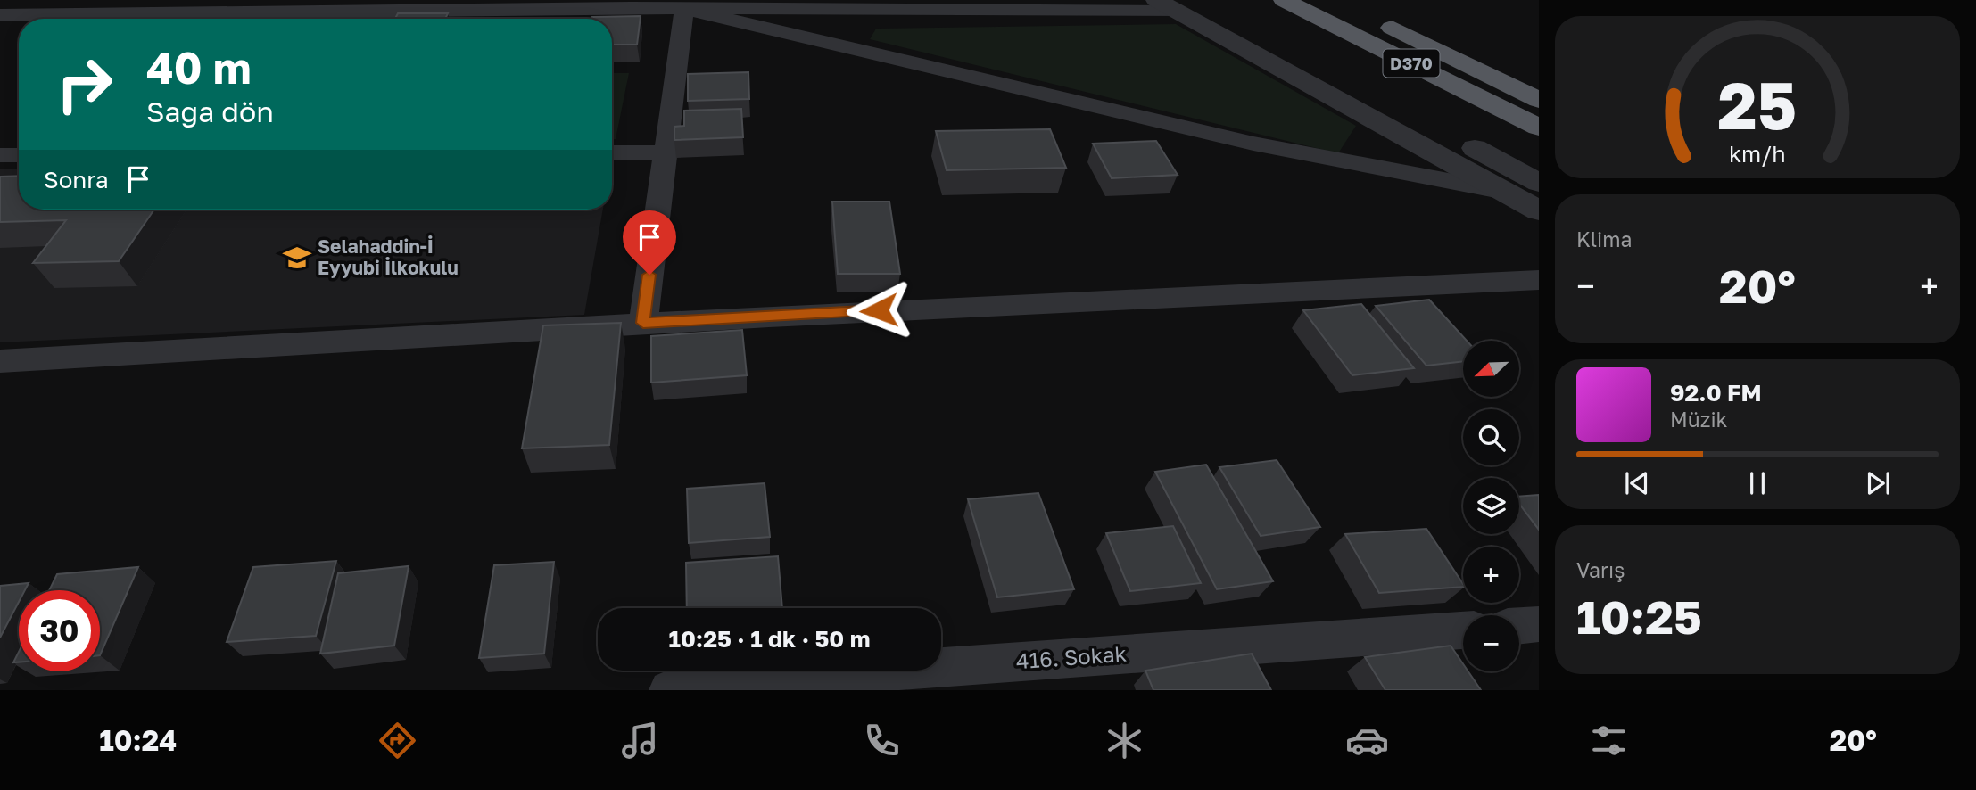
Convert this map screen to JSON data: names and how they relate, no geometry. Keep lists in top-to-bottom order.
{
  "streets": {
    "highway": ["D370"],
    "street": ["416. Sokak"]
  },
  "places": {
    "school or university": ["Selahaddin-İ Eyyubi İlkokulu"]
  },
  "north": "bottom left",
  "page": {
    "turn": ["40 m", "Sağa dön"],
    "then": "Sonra",
    "tile": [
      "Klima",
      ["Varış", "10:25"]
    ],
    "heat": ["−", "20°", "+"],
    "map_buttons": ["+", "−"],
    "song": ["92.0 FM", "Müzik"],
    "limit": "30",
    "trip": "10:25 · 1 dk · 50 m",
    "tabs": ["10:24", "20°"],
    "gauge": ["25", "km/h"]
  }
}
